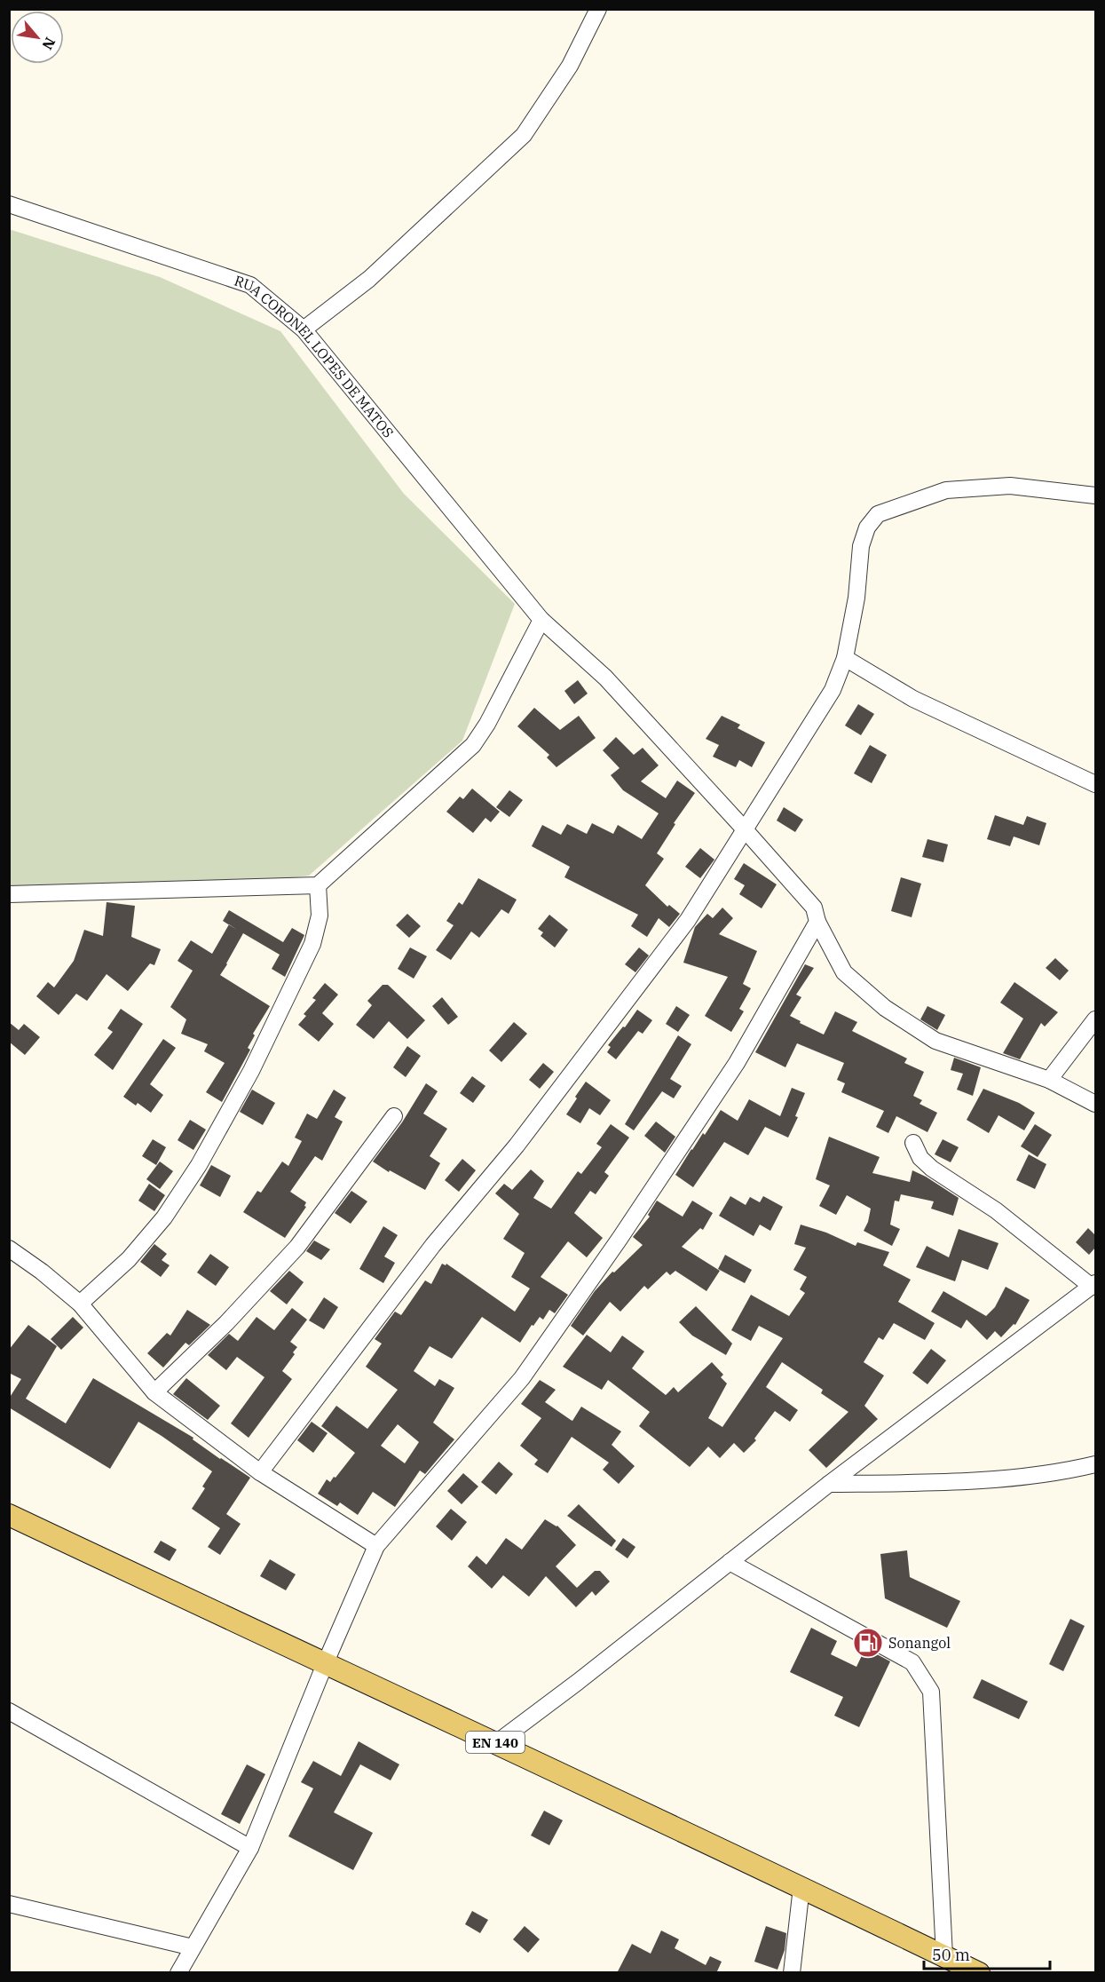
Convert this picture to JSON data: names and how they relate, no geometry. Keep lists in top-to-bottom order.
{
  "streets": {
    "main road": ["EN 140"],
    "street": ["RUA CORONEL LOPES DE MATOS"]
  },
  "places": {
    "fuel station": ["Sonangol"]
  },
  "scale_bar": "50 m",
  "north": "bottom right"
}
